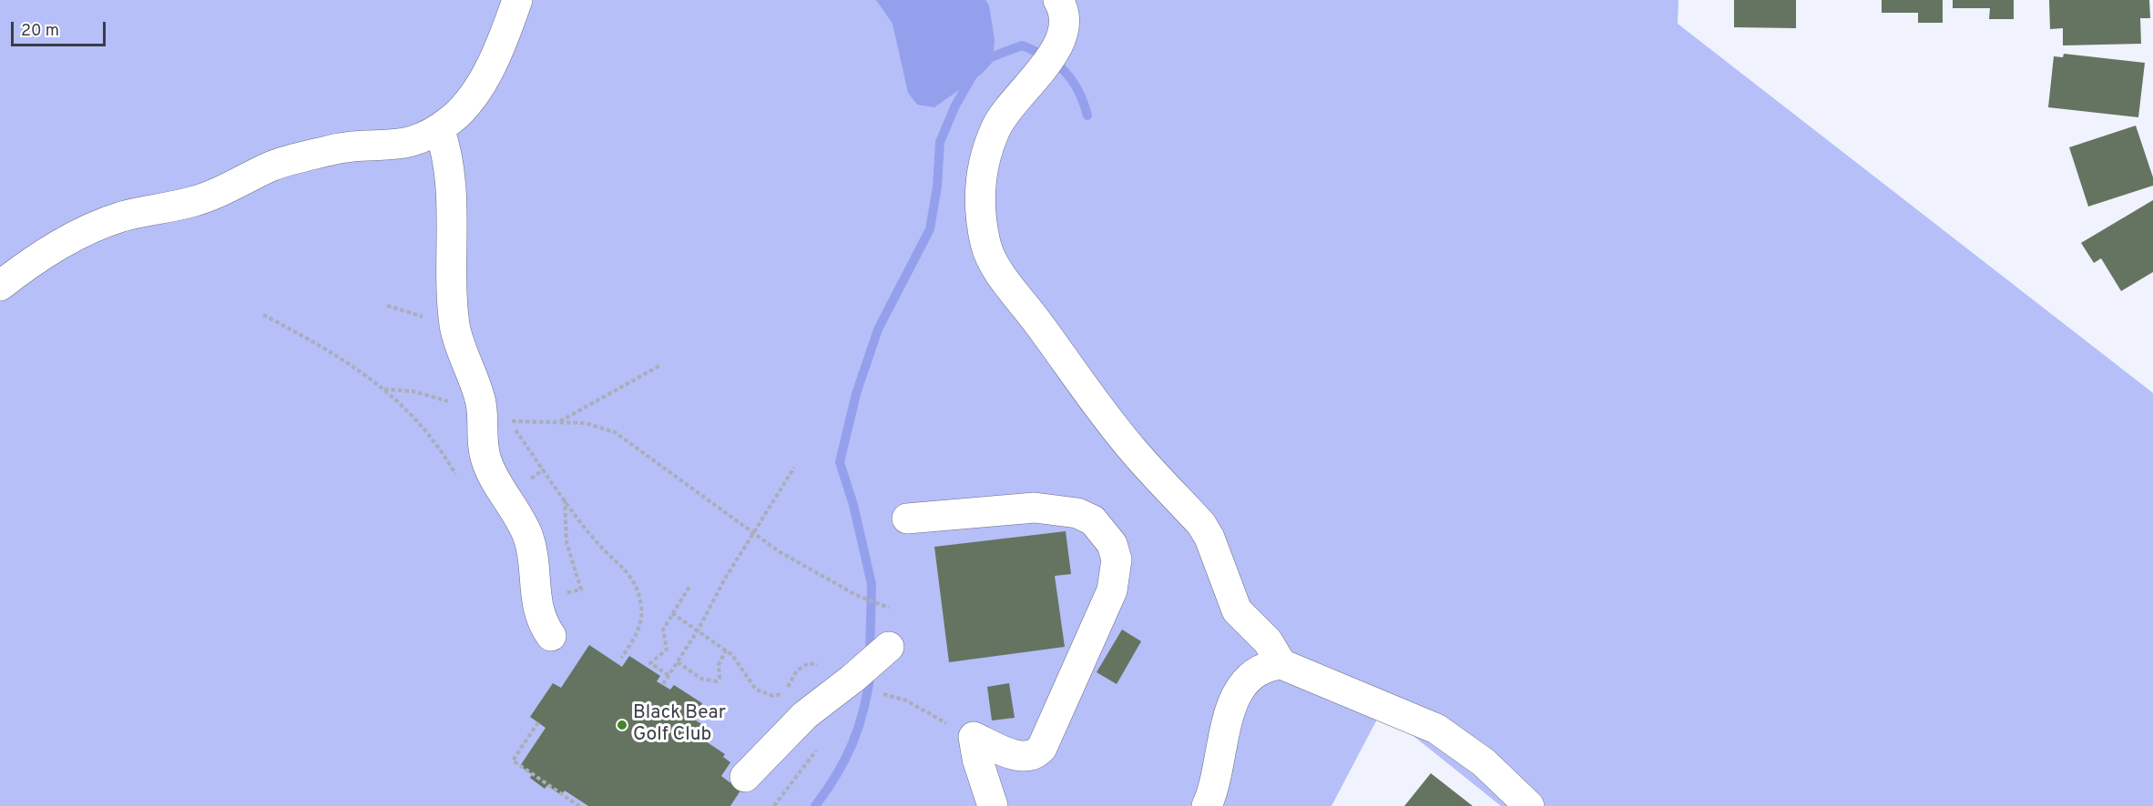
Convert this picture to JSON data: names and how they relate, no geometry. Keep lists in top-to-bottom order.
{
  "places": ["Black Bear Golf Club"],
  "scale_bar": "20 m"
}
